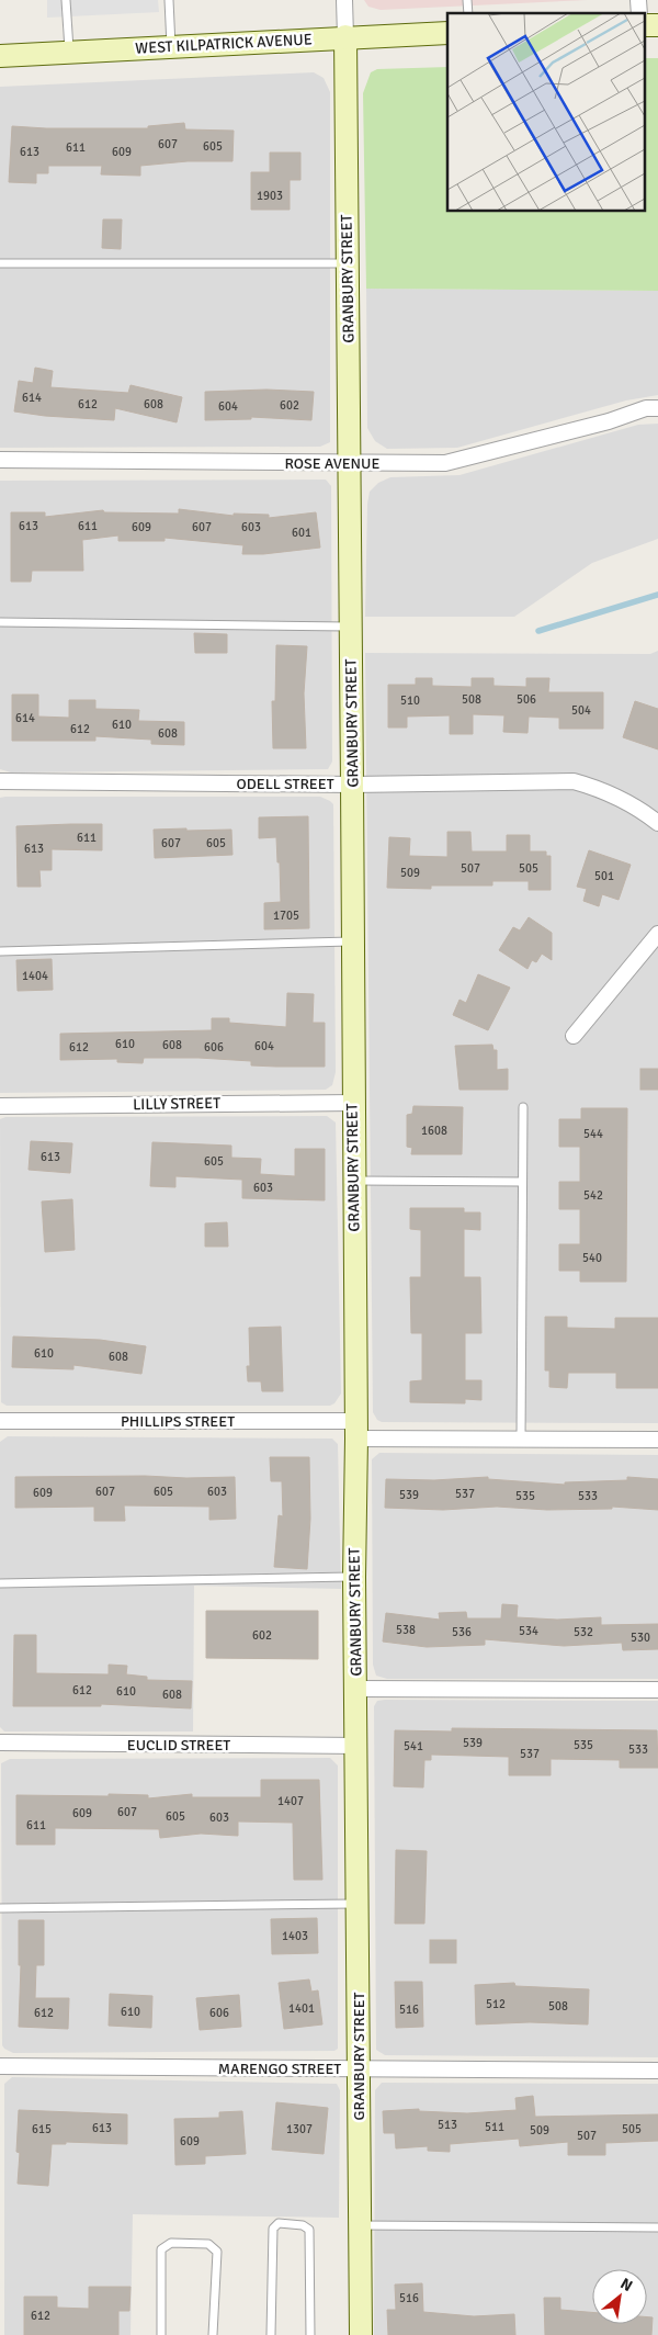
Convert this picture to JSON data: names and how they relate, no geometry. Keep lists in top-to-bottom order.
{
  "streets": {
    "street": [
      "WEST KILPATRICK AVENUE",
      "GRANBURY STREET",
      "ROSE AVENUE",
      "ODELL STREET",
      "LILLY STREET",
      "PHILLIPS STREET",
      "EUCLID STREET",
      "MARENGO STREET"
    ]
  },
  "crossings": [
    ["WEST KILPATRICK AVENUE", "GRANBURY STREET"],
    ["GRANBURY STREET", "ROSE AVENUE"],
    ["GRANBURY STREET", "ODELL STREET"],
    ["GRANBURY STREET", "LILLY STREET"],
    ["GRANBURY STREET", "PHILLIPS STREET"],
    ["GRANBURY STREET", "EUCLID STREET"],
    ["GRANBURY STREET", "MARENGO STREET"]
  ],
  "house_numbers": [
    "607",
    "605",
    "611",
    "613",
    "609",
    "1903",
    "614",
    "612",
    "608",
    "602",
    "604",
    "613",
    "611",
    "609",
    "607",
    "603",
    "601",
    "508",
    "506",
    "510",
    "504",
    "614",
    "610",
    "612",
    "608",
    "611",
    "607",
    "605",
    "613",
    "507",
    "505",
    "509",
    "501",
    "1705",
    "1404",
    "610",
    "608",
    "604",
    "612",
    "606",
    "1608",
    "544",
    "613",
    "605",
    "603",
    "542",
    "540",
    "610",
    "608",
    "607",
    "605",
    "603",
    "609",
    "537",
    "539",
    "535",
    "533",
    "538",
    "534",
    "536",
    "532",
    "602",
    "530",
    "612",
    "610",
    "608",
    "539",
    "535",
    "541",
    "533",
    "537",
    "1407",
    "607",
    "609",
    "605",
    "603",
    "611",
    "1403",
    "512",
    "508",
    "1401",
    "516",
    "610",
    "612",
    "606",
    "513",
    "511",
    "613",
    "615",
    "1307",
    "505",
    "509",
    "507",
    "609",
    "516",
    "612"
  ],
  "north": "top right"
}
